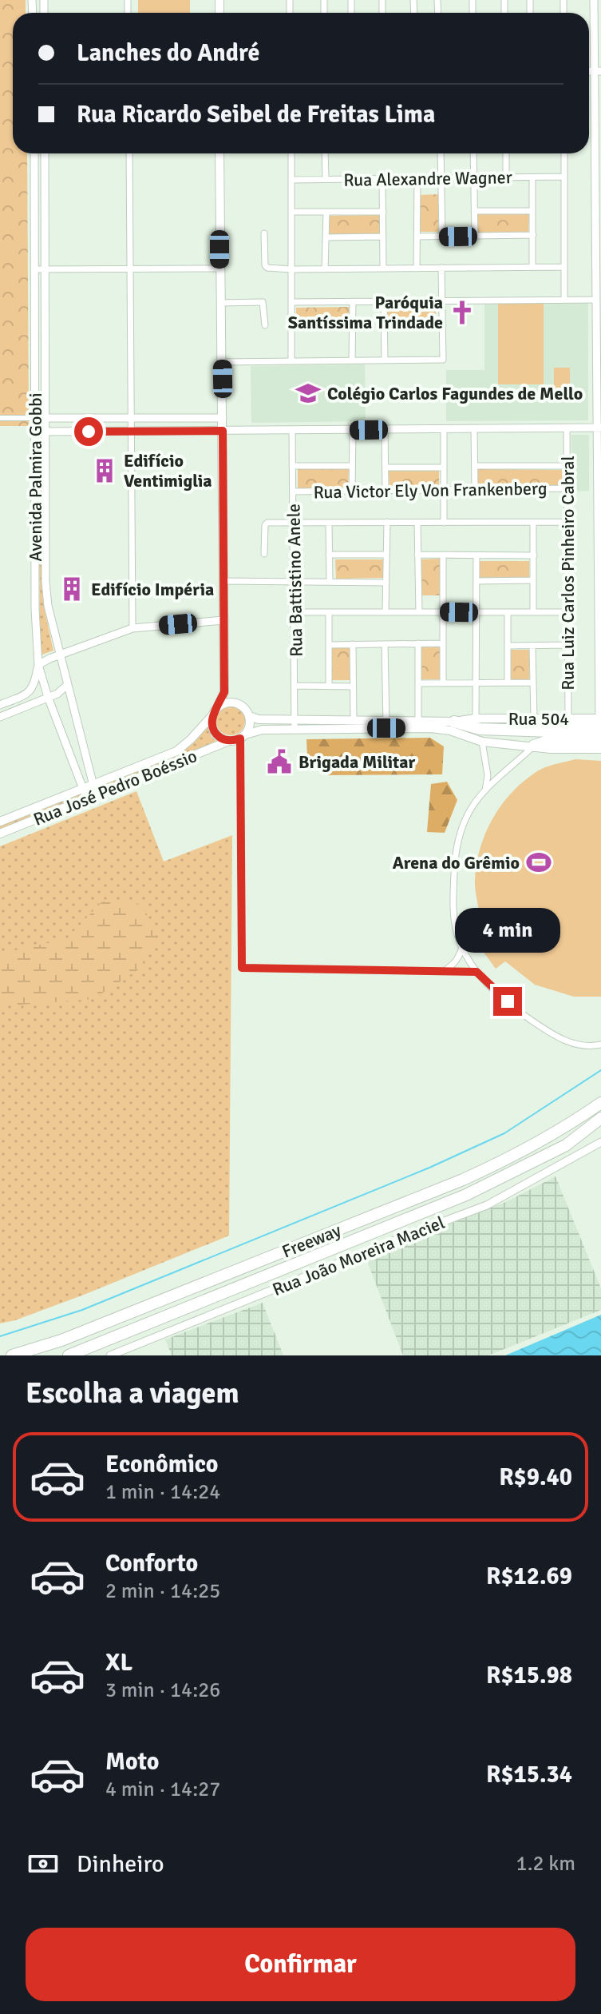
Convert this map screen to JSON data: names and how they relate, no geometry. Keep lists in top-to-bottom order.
{
  "streets": {
    "highway": ["Freeway"],
    "main road": ["Rua 504", "Rua José Pedro Boéssio"],
    "street": [
      "Rua Alexandre Wagner",
      "Avenida Palmira Gobbi",
      "Rua Victor Ely Von Frankenberg",
      "Rua Luiz Carlos Pinheiro Cabral",
      "Rua Battistino Anele",
      "Rua João Moreira Maciel"
    ]
  },
  "crossings": [
    ["Avenida Palmira Gobbi", "Rua José Pedro Boéssio"],
    ["Rua Victor Ely Von Frankenberg", "Rua Luiz Carlos Pinheiro Cabral"],
    ["Rua Victor Ely Von Frankenberg", "Rua Battistino Anele"],
    ["Rua Luiz Carlos Pinheiro Cabral", "Rua 504"]
  ],
  "places": {
    "church": ["Paróquia Santíssima Trindade"],
    "school or university": ["Colégio Carlos Fagundes de Mello"],
    "building": ["Edifício Ventimiglia", "Edifício Impéria"],
    "public building": ["Brigada Militar"],
    "sports": ["Arena do Grêmio"]
  },
  "page": {
    "banner": ["Lanches do André", "Rua Ricardo Seibel de Freitas Lima"],
    "bubble": "4 min",
    "heading": "Escolha a viagem",
    "list": [
      {
        "name": "Econômico",
        "note": "1 min · 14:24",
        "value": "R$9.40"
      },
      {
        "name": "Conforto",
        "note": "2 min · 14:25",
        "value": "R$12.69"
      },
      {
        "name": "XL",
        "note": "3 min · 14:26",
        "value": "R$15.98"
      },
      {
        "name": "Moto",
        "note": "4 min · 14:27",
        "value": "R$15.34"
      }
    ],
    "pay": ["Dinheiro", "1.2 km"],
    "buttons": "Confirmar"
  }
}
